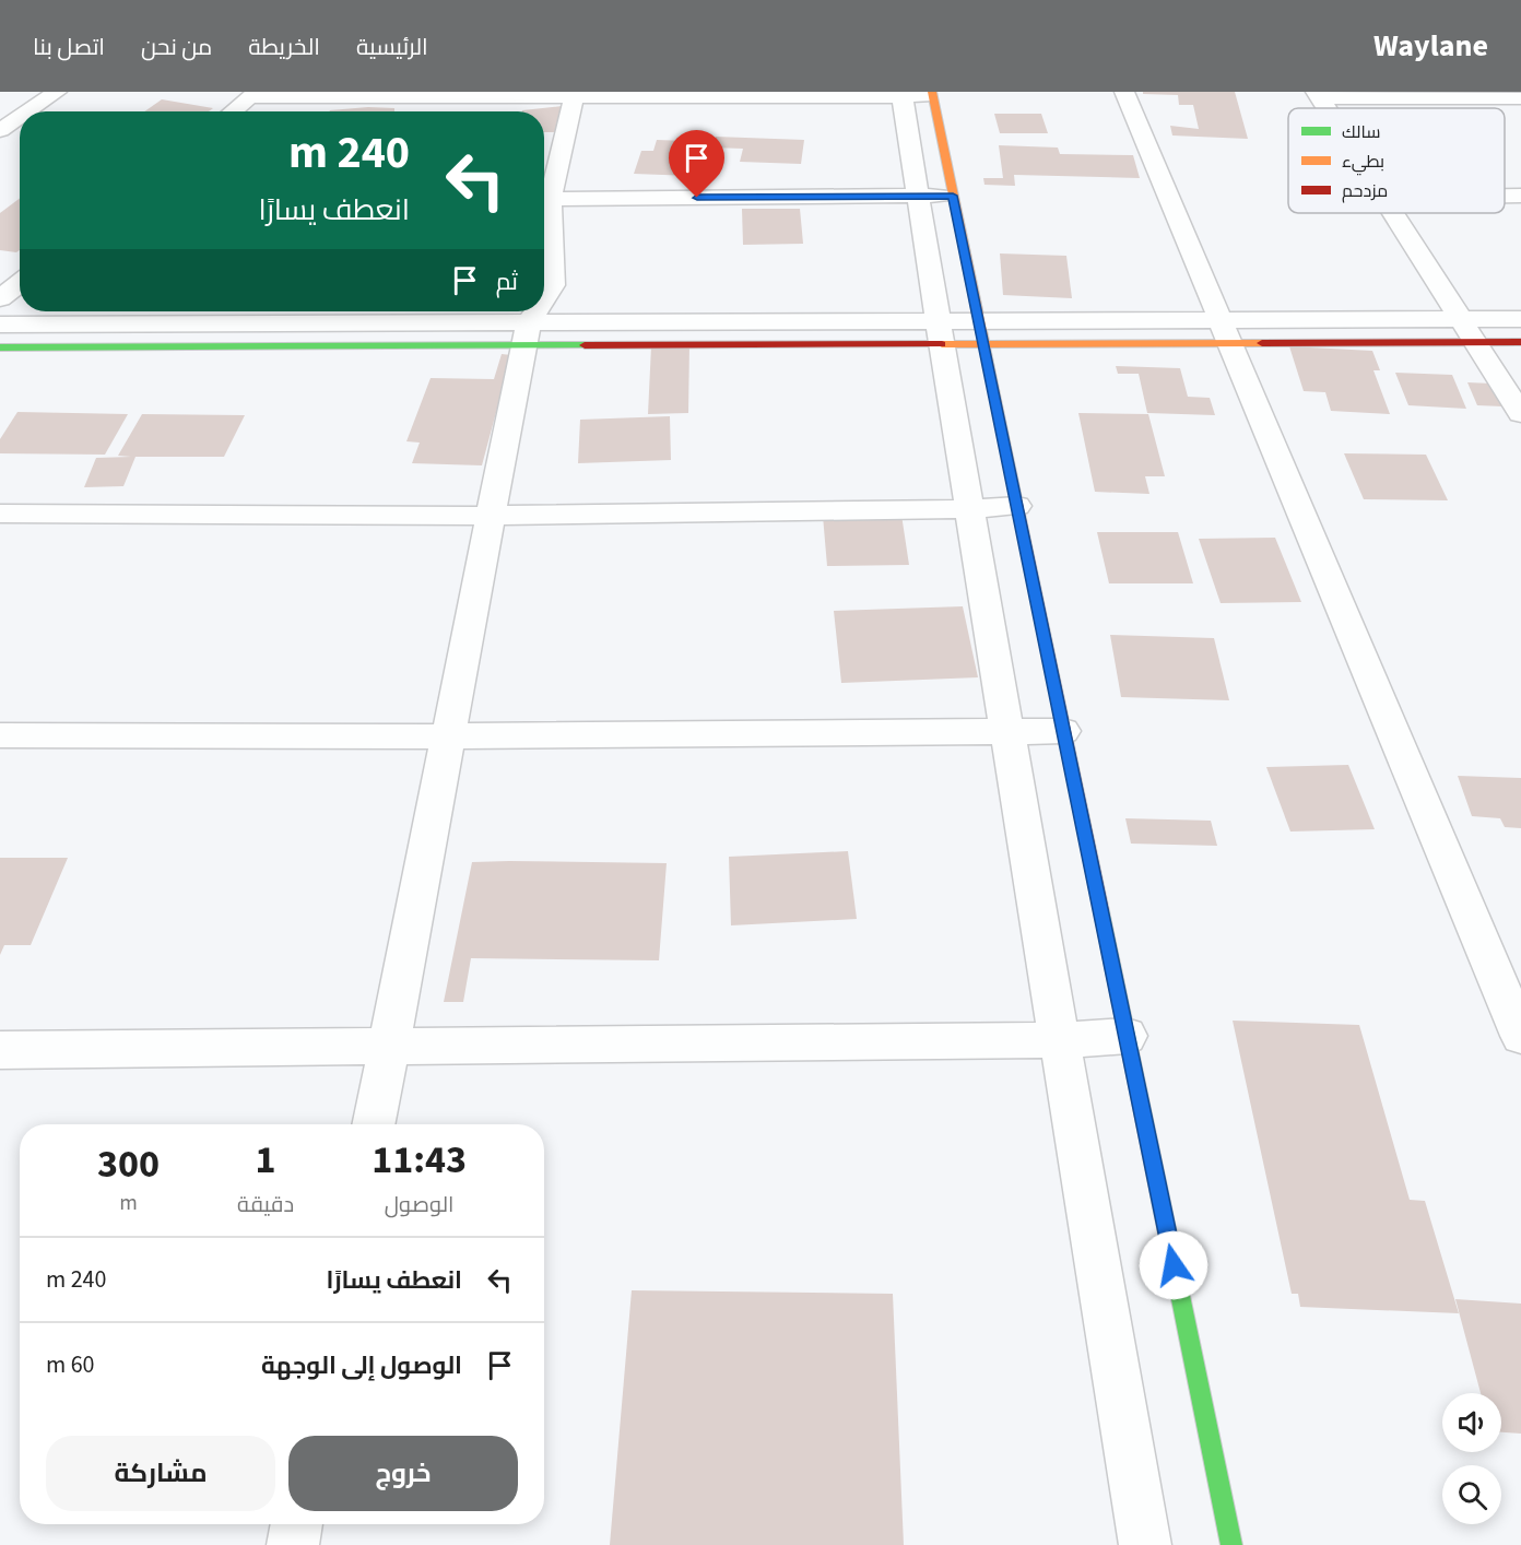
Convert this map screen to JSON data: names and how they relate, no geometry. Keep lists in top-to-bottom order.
{
  "legend": ["سالك", "بطيء", "مزدحم"],
  "page": {
    "header": "Waylane",
    "nav": [
      "الرئيسية",
      "الخريطة",
      "من نحن",
      "اتصل بنا"
    ],
    "turn": ["240 m", "انعطف يسارًا"],
    "then": "ثم",
    "eta": [
      "11:43",
      "الوصول",
      "1",
      "دقيقة",
      "300",
      "m"
    ],
    "list": [
      {
        "name": "انعطف يسارًا",
        "value": "240 m"
      },
      {
        "name": "الوصول إلى الوجهة",
        "value": "60 m"
      }
    ],
    "buttons": ["خروج", "مشاركة"]
  }
}
